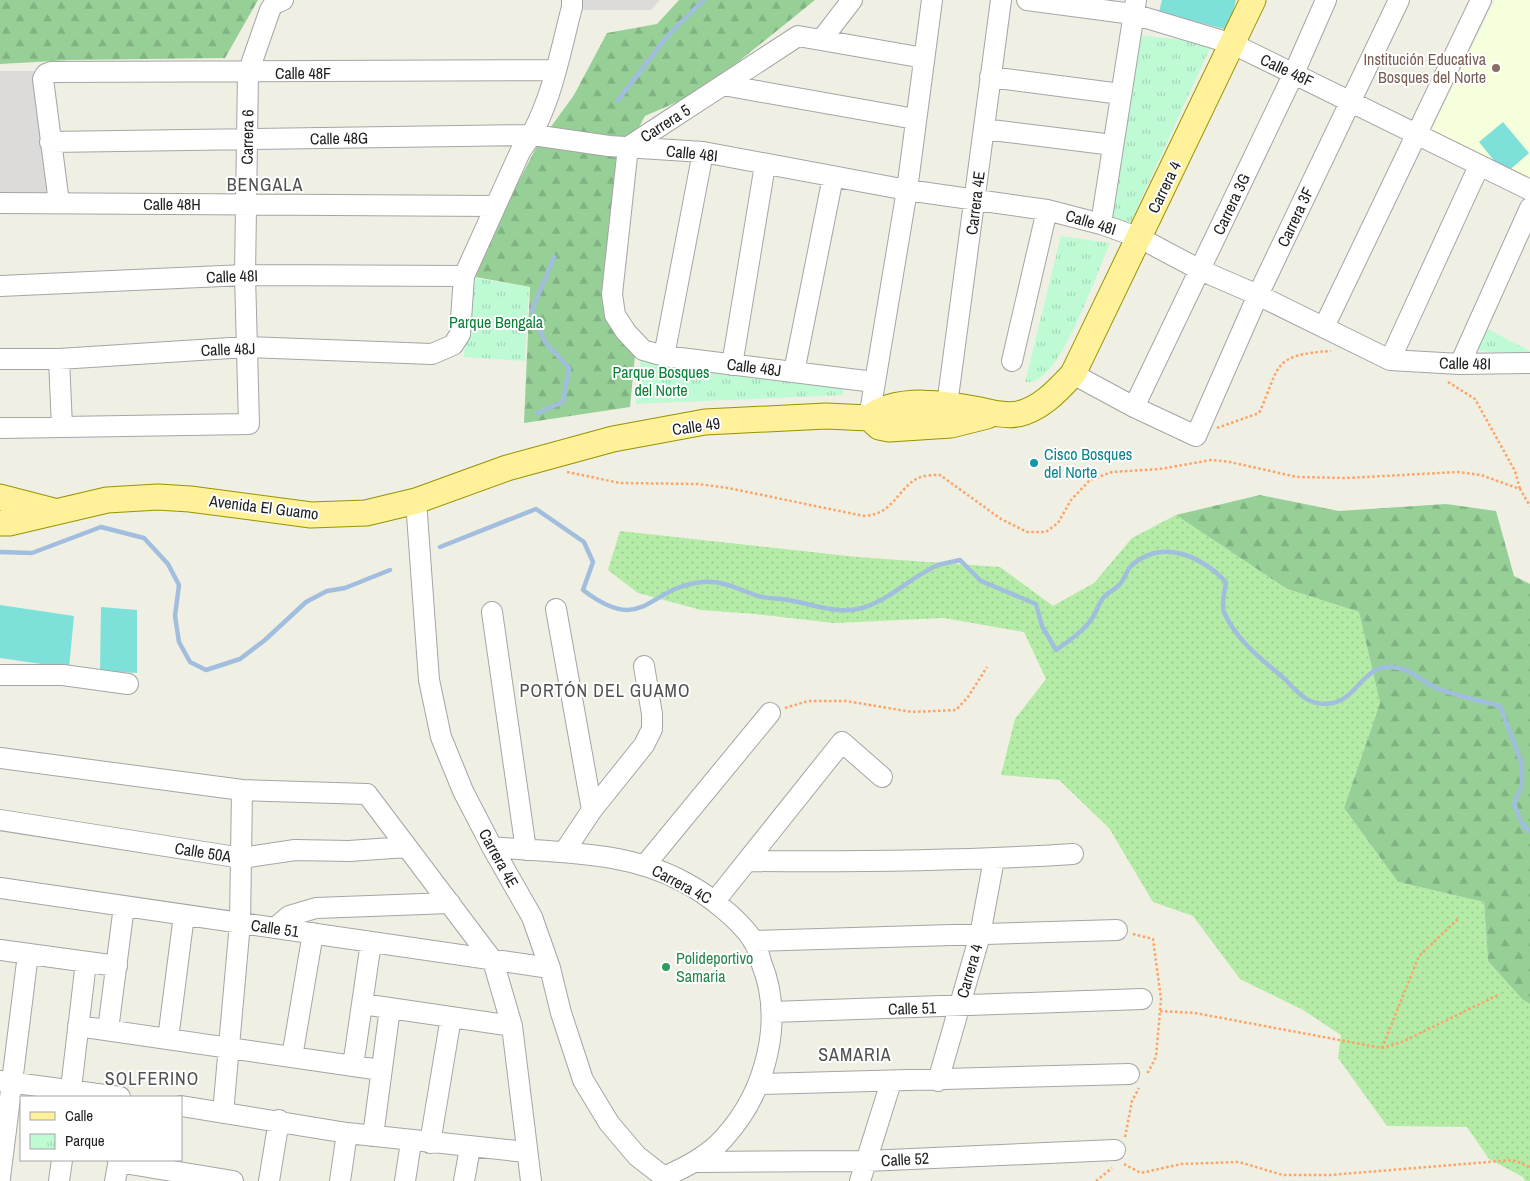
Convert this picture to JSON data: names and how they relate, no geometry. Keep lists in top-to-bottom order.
{
  "streets": {
    "main road": ["Carrera 4", "Calle 49", "Avenida El Guamo"],
    "street": [
      "Calle 48F",
      "Carrera 5",
      "Carrera 6",
      "Calle 48G",
      "Calle 48I",
      "Carrera 4E",
      "Calle 48H",
      "Carrera 3G",
      "Carrera 3F",
      "Calle 48J",
      "Calle 50A",
      "Carrera 4C",
      "Calle 51",
      "Calle 52"
    ]
  },
  "crossings": [
    ["Calle 48F", "Carrera 6"],
    ["Calle 48F", "Calle 48G"],
    ["Calle 48F", "Carrera 4"],
    ["Calle 48F", "Carrera 3G"],
    ["Calle 48F", "Carrera 3F"],
    ["Carrera 5", "Calle 48G"],
    ["Carrera 5", "Calle 48I"],
    ["Carrera 5", "Calle 48J"],
    ["Carrera 6", "Calle 48G"],
    ["Carrera 6", "Calle 48I"],
    ["Carrera 6", "Calle 48H"],
    ["Carrera 6", "Calle 48J"],
    ["Calle 48G", "Calle 48I"],
    ["Calle 48I", "Carrera 4"],
    ["Calle 48I", "Carrera 4E"],
    ["Calle 48I", "Carrera 3G"],
    ["Calle 48I", "Carrera 3F"],
    ["Calle 48I", "Calle 48J"],
    ["Carrera 4", "Calle 51"],
    ["Carrera 4E", "Avenida El Guamo"],
    ["Carrera 4E", "Carrera 4C"],
    ["Carrera 4E", "Calle 51"],
    ["Calle 49", "Avenida El Guamo"],
    ["Carrera 4C", "Calle 51"],
    ["Carrera 4C", "Calle 52"]
  ],
  "districts": [
    "BENGALA",
    "PORTÓN DEL GUAMO",
    "SAMARIA",
    "SOLFERINO"
  ],
  "parks": ["Parque Bengala", "Parque Bosques del Norte"],
  "places": ["Institución Educativa Bosques del Norte", "Cisco Bosques del Norte", "Polideportivo Samaria"],
  "legend": ["Calle", "Parque"]
}
